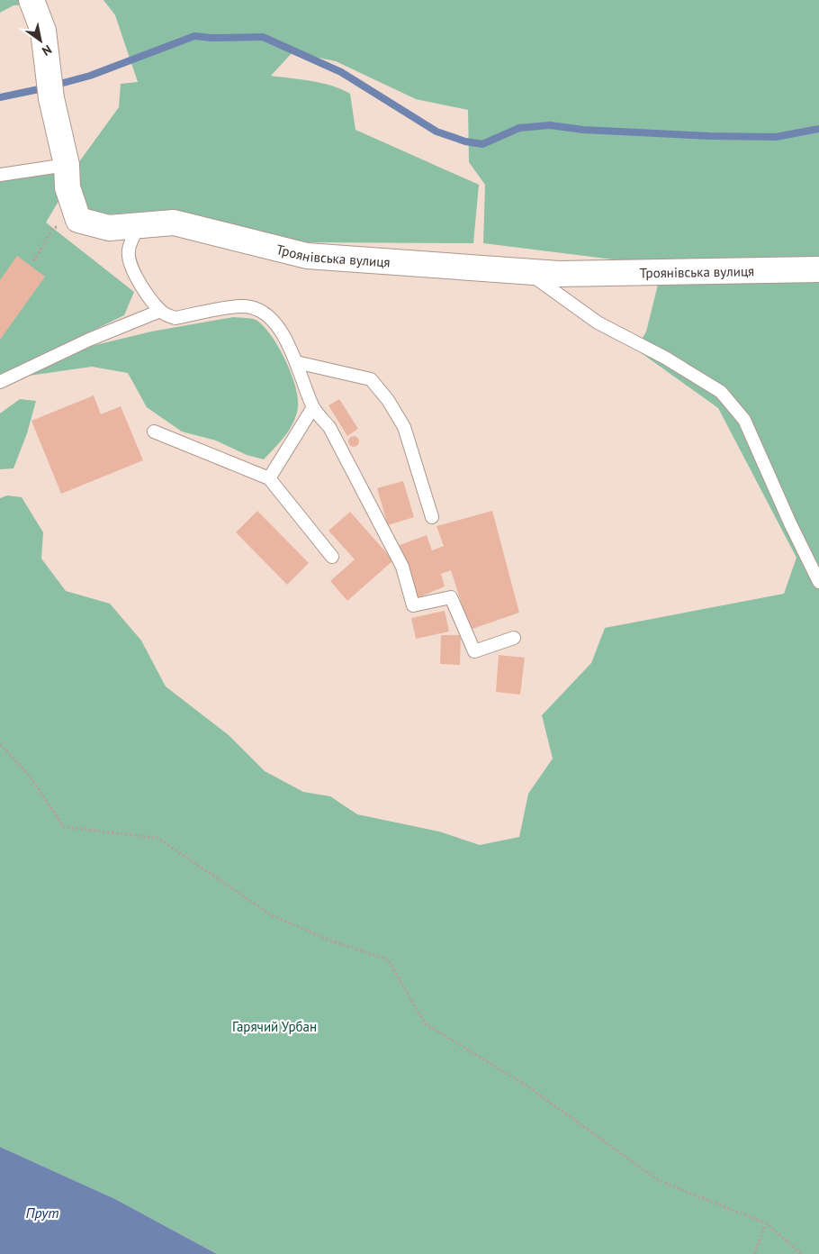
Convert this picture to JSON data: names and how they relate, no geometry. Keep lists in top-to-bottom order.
{
  "streets": {
    "street": ["Троянівська вулиця"]
  },
  "water": ["Прут"],
  "parks": ["Гарячий Урбан"],
  "north": "bottom right"
}
